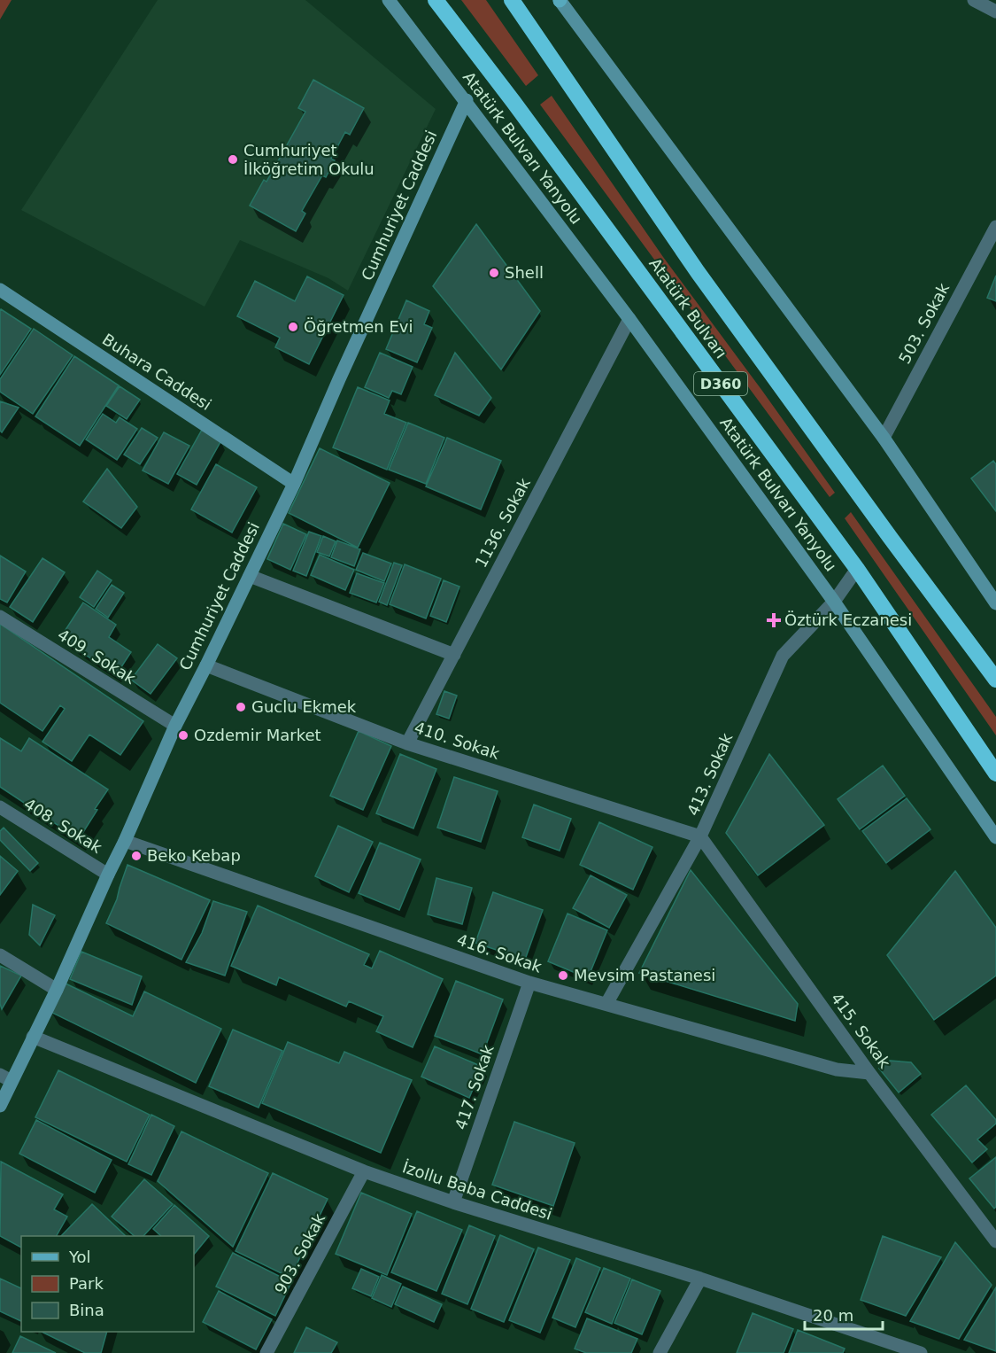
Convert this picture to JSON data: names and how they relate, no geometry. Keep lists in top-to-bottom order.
{
  "streets": {
    "highway": ["Atatürk Bulvarı", "D360"],
    "street": [
      "Atatürk Bulvarı Yanyolu",
      "Cumhuriyet Caddesi",
      "503. Sokak",
      "Buhara Caddesi",
      "1136. Sokak",
      "409. Sokak",
      "410. Sokak",
      "413. Sokak",
      "408. Sokak",
      "416. Sokak",
      "415. Sokak",
      "417. Sokak",
      "İzollu Baba Caddesi",
      "903. Sokak"
    ]
  },
  "crossings": [
    ["Atatürk Bulvarı Yanyolu", "Cumhuriyet Caddesi"],
    ["Atatürk Bulvarı Yanyolu", "1136. Sokak"],
    ["Atatürk Bulvarı Yanyolu", "413. Sokak"],
    ["Cumhuriyet Caddesi", "Buhara Caddesi"],
    ["Cumhuriyet Caddesi", "409. Sokak"],
    ["Cumhuriyet Caddesi", "410. Sokak"],
    ["Cumhuriyet Caddesi", "408. Sokak"],
    ["Cumhuriyet Caddesi", "416. Sokak"],
    ["Cumhuriyet Caddesi", "İzollu Baba Caddesi"],
    ["Atatürk Bulvarı", "413. Sokak"],
    ["1136. Sokak", "410. Sokak"],
    ["410. Sokak", "413. Sokak"],
    ["410. Sokak", "415. Sokak"],
    ["413. Sokak", "416. Sokak"],
    ["413. Sokak", "415. Sokak"],
    ["416. Sokak", "415. Sokak"],
    ["416. Sokak", "417. Sokak"],
    ["417. Sokak", "İzollu Baba Caddesi"],
    ["İzollu Baba Caddesi", "903. Sokak"]
  ],
  "places": {
    "other": [
      "Cumhuriyet İlköğretim Okulu",
      "Shell",
      "Öğretmen Evi",
      "Guclu Ekmek",
      "Ozdemir Market",
      "Beko Kebap",
      "Mevsim Pastanesi"
    ],
    "health": ["Öztürk Eczanesi"]
  },
  "legend": ["Yol", "Park", "Bina"],
  "scale_bar": "20 m"
}
